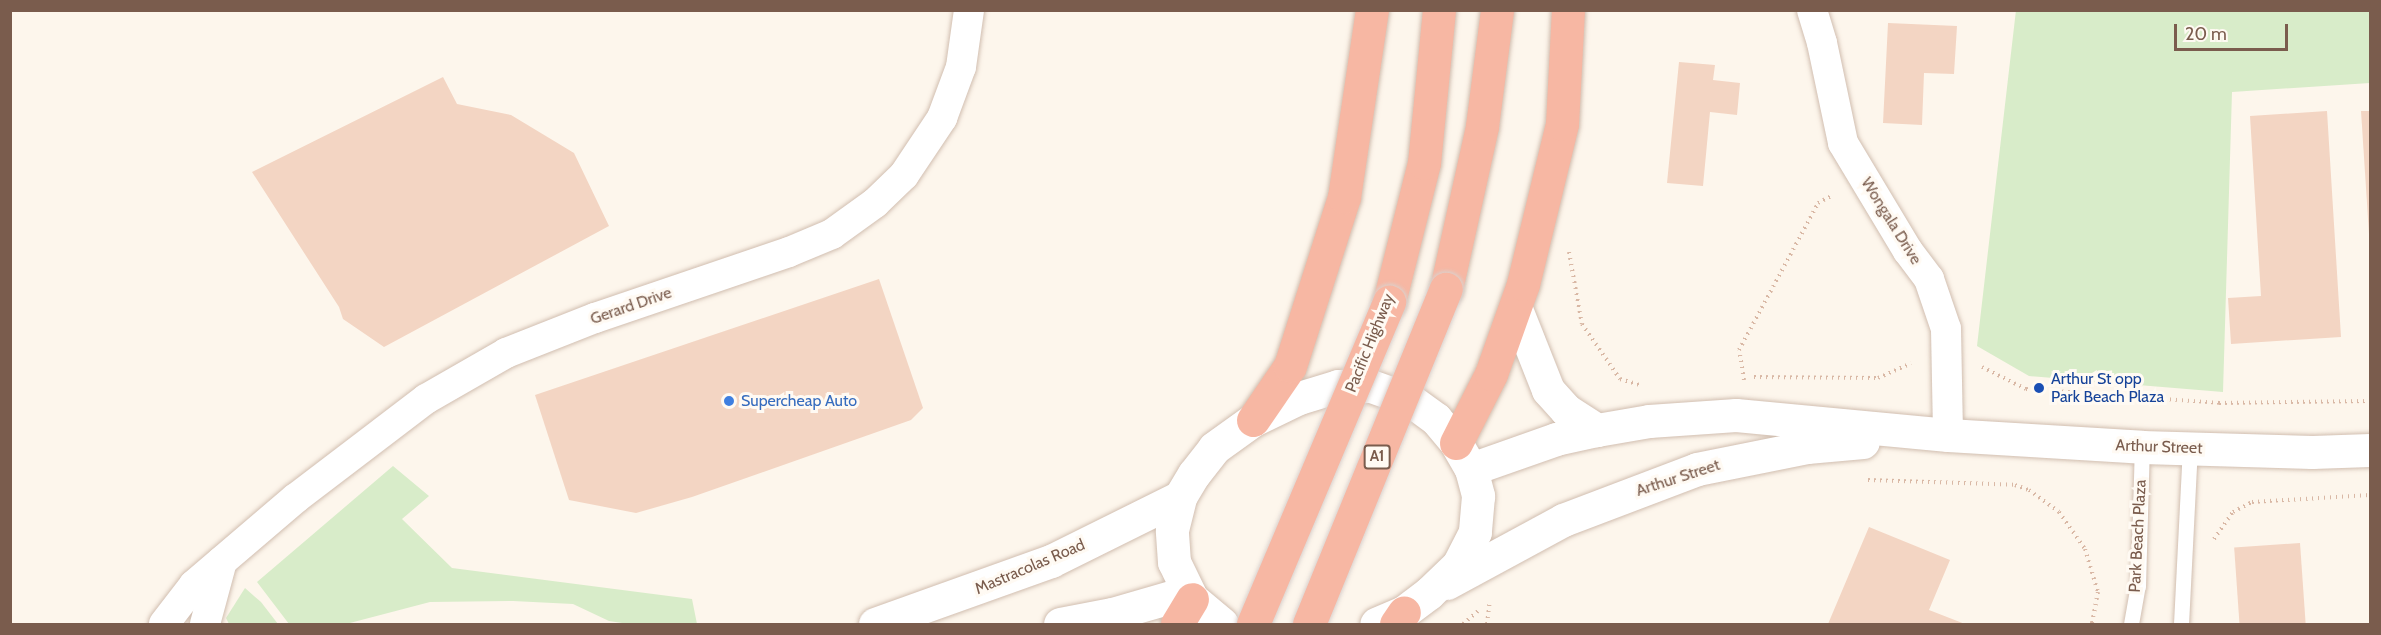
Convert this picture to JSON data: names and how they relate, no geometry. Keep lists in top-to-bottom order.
{
  "streets": {
    "highway": ["Pacific Highway", "A1"],
    "main road": ["Arthur Street", "Mastracolas Road"],
    "street": ["Wongala Drive", "Gerard Drive"],
    "lane": ["Park Beach Plaza"]
  },
  "crossings": [
    ["Wongala Drive", "Arthur Street"],
    ["Arthur Street", "Park Beach Plaza"]
  ],
  "places": ["Arthur St opp Park Beach Plaza", "Supercheap Auto"],
  "scale_bar": "20 m"
}
